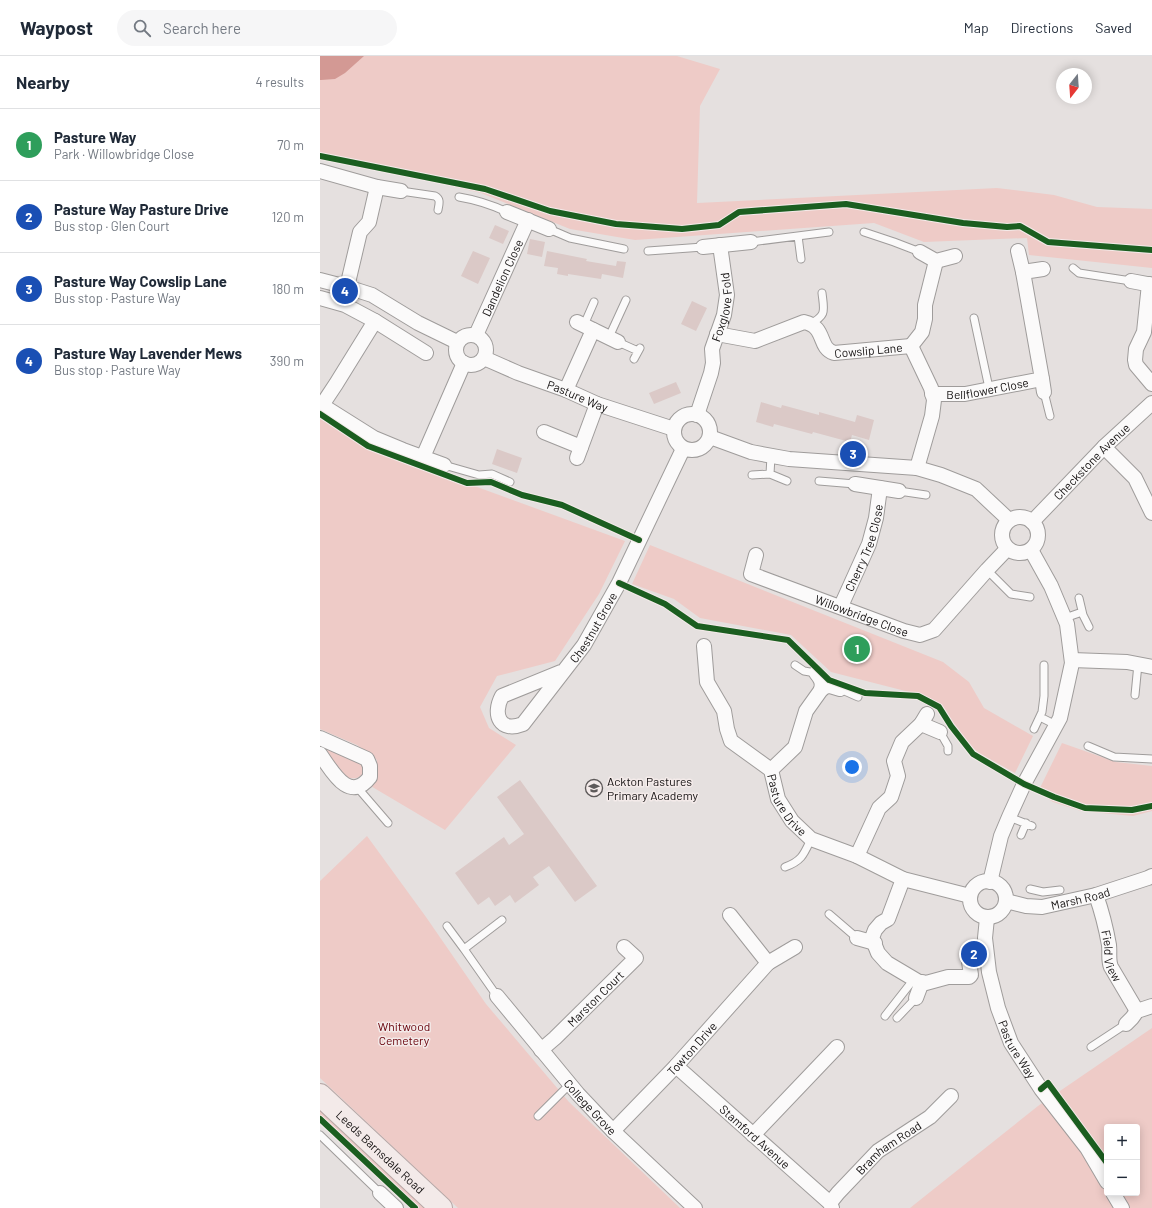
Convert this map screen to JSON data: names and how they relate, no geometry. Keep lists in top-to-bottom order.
{
  "streets": {
    "main road": ["Leeds Barnsdale Road"],
    "street": [
      "Dandelion Close",
      "Foxglove Fold",
      "Cowslip Lane",
      "Bellflower Close",
      "Pasture Way",
      "Checkstone Avenue",
      "Cherry Tree Close",
      "Willowbridge Close",
      "Chestnut Grove",
      "Pasture Drive",
      "Marsh Road",
      "Field View",
      "Marston Court",
      "Towton Drive",
      "College Grove",
      "Stamford Avenue",
      "Bramham Road"
    ]
  },
  "crossings": [
    ["Dandelion Close", "Pasture Way"],
    ["Foxglove Fold", "Pasture Way"],
    ["Foxglove Fold", "Chestnut Grove"],
    ["Cowslip Lane", "Bellflower Close"],
    ["Pasture Way", "Chestnut Grove"],
    ["Pasture Way", "Pasture Drive"],
    ["Pasture Way", "Marsh Road"],
    ["Checkstone Avenue", "Willowbridge Close"],
    ["Cherry Tree Close", "Willowbridge Close"],
    ["Pasture Drive", "Marsh Road"],
    ["Marsh Road", "Field View"],
    ["Marston Court", "College Grove"],
    ["Towton Drive", "College Grove"],
    ["Towton Drive", "Stamford Avenue"],
    ["Stamford Avenue", "Bramham Road"]
  ],
  "parks": ["Whitwood Cemetery"],
  "places": {
    "school or university": ["Ackton Pastures Primary Academy"]
  },
  "north": "bottom",
  "page": {
    "header": "Waypost",
    "search": "Search here",
    "nav": ["Map", "Directions", "Saved"],
    "heading": ["Nearby", "4 results"],
    "list": [
      {
        "mark": "1",
        "name": "Pasture Way",
        "note": "Park · Willowbridge Close",
        "value": "70 m"
      },
      {
        "mark": "2",
        "name": "Pasture Way Pasture Drive",
        "note": "Bus stop · Glen Court",
        "value": "120 m"
      },
      {
        "mark": "3",
        "name": "Pasture Way Cowslip Lane",
        "note": "Bus stop · Pasture Way",
        "value": "180 m"
      },
      {
        "mark": "4",
        "name": "Pasture Way Lavender Mews",
        "note": "Bus stop · Pasture Way",
        "value": "390 m"
      }
    ],
    "pins": [
      "4",
      "3",
      "1",
      "2"
    ],
    "map_buttons": ["+", "−"]
  }
}
